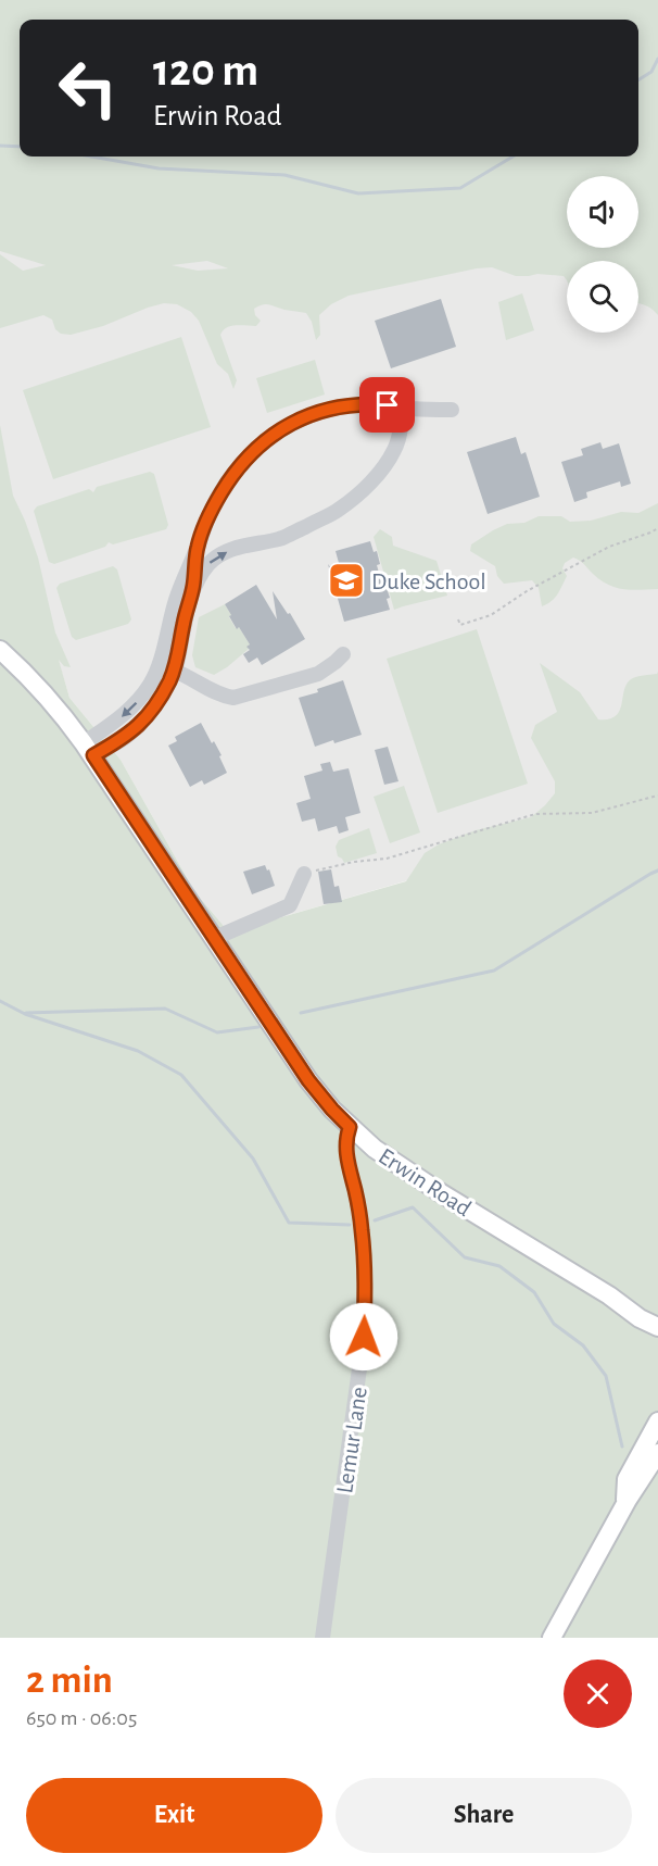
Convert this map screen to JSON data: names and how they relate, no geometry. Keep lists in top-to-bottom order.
{
  "streets": {
    "main road": ["Erwin Road"],
    "street": ["Lemur Lane"]
  },
  "crossings": [
    ["Erwin Road", "Lemur Lane"]
  ],
  "places": {
    "school or university": ["Duke School"]
  },
  "page": {
    "turn": ["120 m", "Erwin Road"],
    "heading": ["2 min", "650 m · 06:05"],
    "buttons": ["Exit", "Share"]
  }
}
